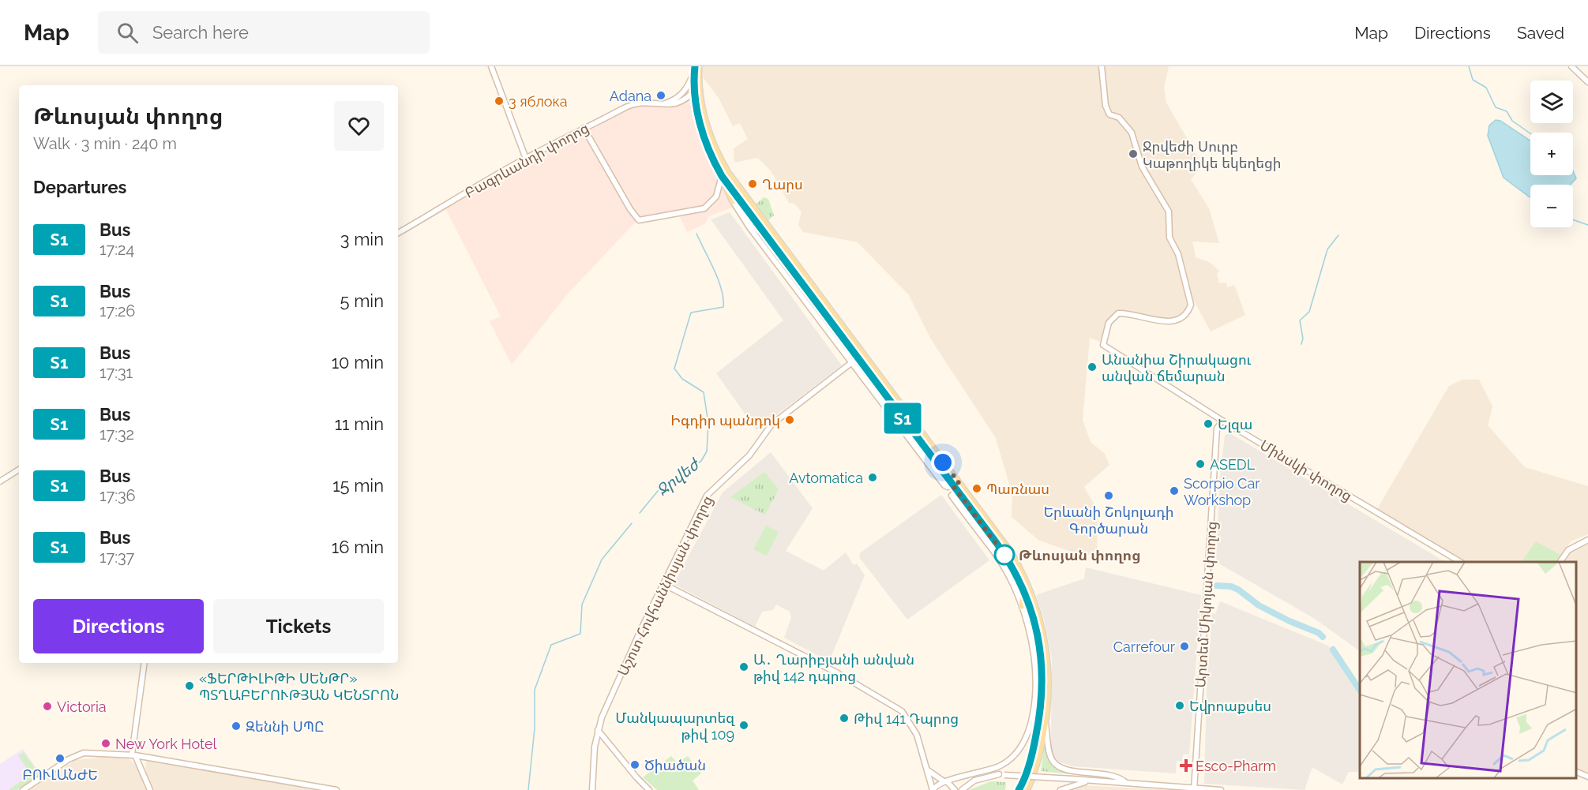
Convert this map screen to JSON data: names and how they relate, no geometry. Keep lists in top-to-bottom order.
{
  "streets": {
    "street": [
      "Բագրևանդի փողոց",
      "Մինսկի փողոց",
      "Աշոտ Հովհաննիսյան փողոց",
      "Արտեմ Միկոյան փողոց"
    ]
  },
  "crossings": [
    ["Մինսկի փողոց", "Արտեմ Միկոյան փողոց"]
  ],
  "water": ["Ջրվեժ"],
  "places": {
    "other": [
      "Adana",
      "3 яблока",
      "Ջրվեժի Սուրբ Կաթողիկե եկեղեցի",
      "Ղարս",
      "Անանիա Շիրակացու անվան ճեմարան",
      "Իգդիր պանդոկ",
      "Ելզա",
      "ASEDL",
      "Avtomatica",
      "Պառնաս",
      "Scorpio Car Workshop",
      "Երևանի Շոկոլադի Գործարան",
      "Թևոսյան փողոց",
      "Carrefour",
      "Ա․ Ղարիբյանի անվան թիվ 142 դպրոց",
      "«ՖԵՐԹԻԼԻԹԻ ՍԵՆԹՐ» ՊՏՂԱԲԵՐՈՒԹՅԱՆ ԿԵՆՏՐՈՆ",
      "Եվրոաքսես",
      "Victoria",
      "Թիվ 141 Դպրոց",
      "Մանկապարտեզ թիվ 109",
      "Զեննի ՍՊԸ",
      "New York Hotel",
      "ԲՈՒԼԱՆԺԵ",
      "Ծիածան"
    ],
    "health": ["Esco-Pharm"]
  },
  "lines": ["bus line Տ1"],
  "page": {
    "header": "Map",
    "search": "Search here",
    "nav": ["Map", "Directions", "Saved"],
    "on_map": "Տ1",
    "map_buttons": ["+", "−"],
    "heading": [
      ["Թևոսյան փողոց", "Walk · 3 min · 240 m"],
      "Departures"
    ],
    "list": [
      {
        "mark": "Տ1",
        "name": "Bus",
        "note": "17:24",
        "value": "3 min"
      },
      {
        "mark": "Տ1",
        "name": "Bus",
        "note": "17:26",
        "value": "5 min"
      },
      {
        "mark": "Տ1",
        "name": "Bus",
        "note": "17:31",
        "value": "10 min"
      },
      {
        "mark": "Տ1",
        "name": "Bus",
        "note": "17:32",
        "value": "11 min"
      },
      {
        "mark": "Տ1",
        "name": "Bus",
        "note": "17:36",
        "value": "15 min"
      },
      {
        "mark": "Տ1",
        "name": "Bus",
        "note": "17:37",
        "value": "16 min"
      }
    ],
    "buttons": ["Directions", "Tickets"]
  }
}
